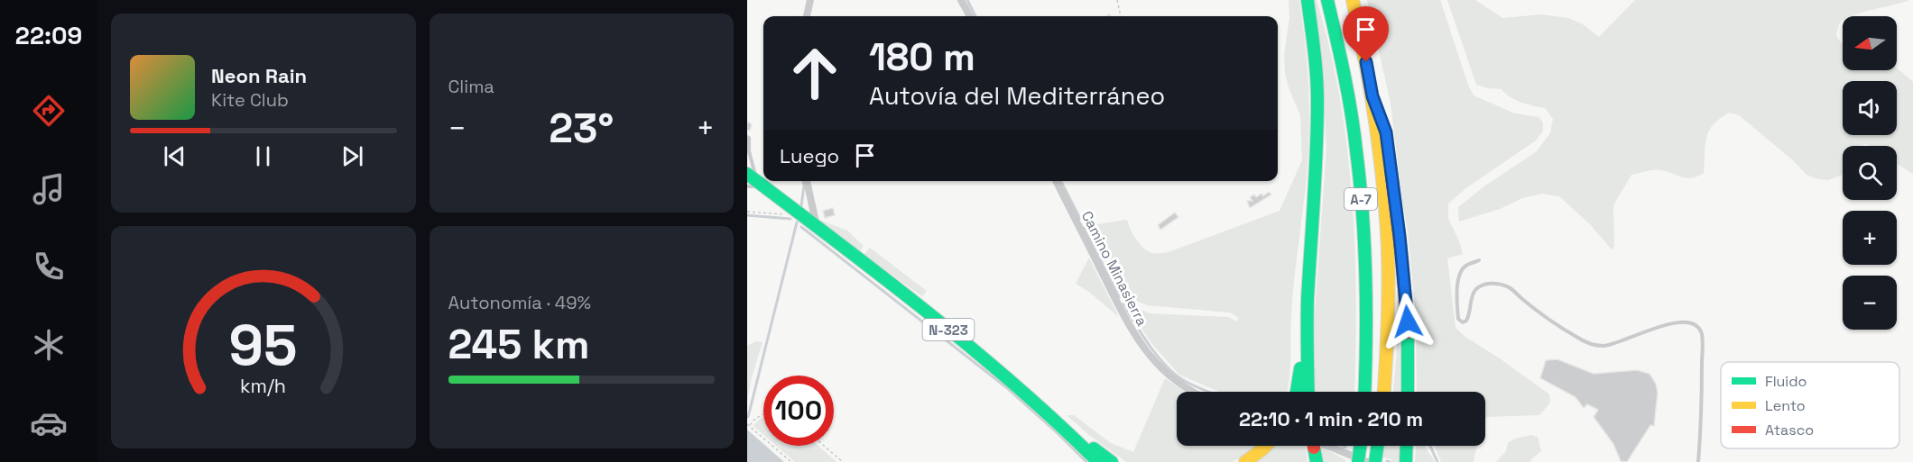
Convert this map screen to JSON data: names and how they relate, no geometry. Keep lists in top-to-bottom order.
{
  "streets": {
    "highway": ["A-7", "N-323"],
    "street": ["Camino Minasierra"]
  },
  "legend": ["Fluido", "Lento", "Atasco"],
  "north": "left",
  "page": {
    "tabs": "22:09",
    "tile": [
      "Clima",
      ["Autonomía · 49%", "245 km"]
    ],
    "map_buttons": ["+", "−"],
    "turn": ["180 m", "Autovía del Mediterráneo"],
    "song": ["Neon Rain", "Kite Club"],
    "heat": ["−", "23°", "+"],
    "then": "Luego",
    "limit": "100",
    "trip": "22:10 · 1 min · 210 m",
    "gauge": ["95", "km/h"]
  }
}
